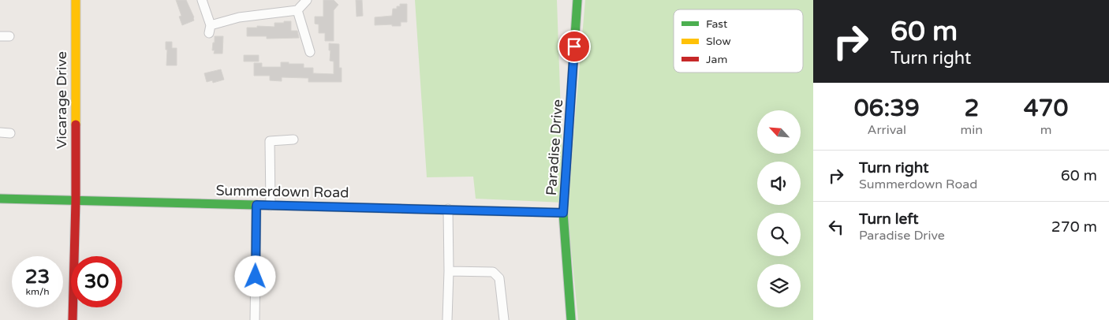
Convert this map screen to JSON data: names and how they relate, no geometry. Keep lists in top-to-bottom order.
{
  "streets": {
    "street": ["Vicarage Drive", "Paradise Drive", "Summerdown Road"]
  },
  "crossings": [
    ["Vicarage Drive", "Summerdown Road"],
    ["Paradise Drive", "Summerdown Road"]
  ],
  "legend": ["Fast", "Slow", "Jam"],
  "north": "top left",
  "page": {
    "turn": ["60 m", "Turn right"],
    "eta": [
      "06:39",
      "Arrival",
      "2",
      "min",
      "470",
      "m"
    ],
    "list": [
      {
        "name": "Turn right",
        "note": "Summerdown Road",
        "value": "60 m"
      },
      {
        "name": "Turn left",
        "note": "Paradise Drive",
        "value": "270 m"
      }
    ],
    "speed": "23 km/h",
    "limit": "30"
  }
}
